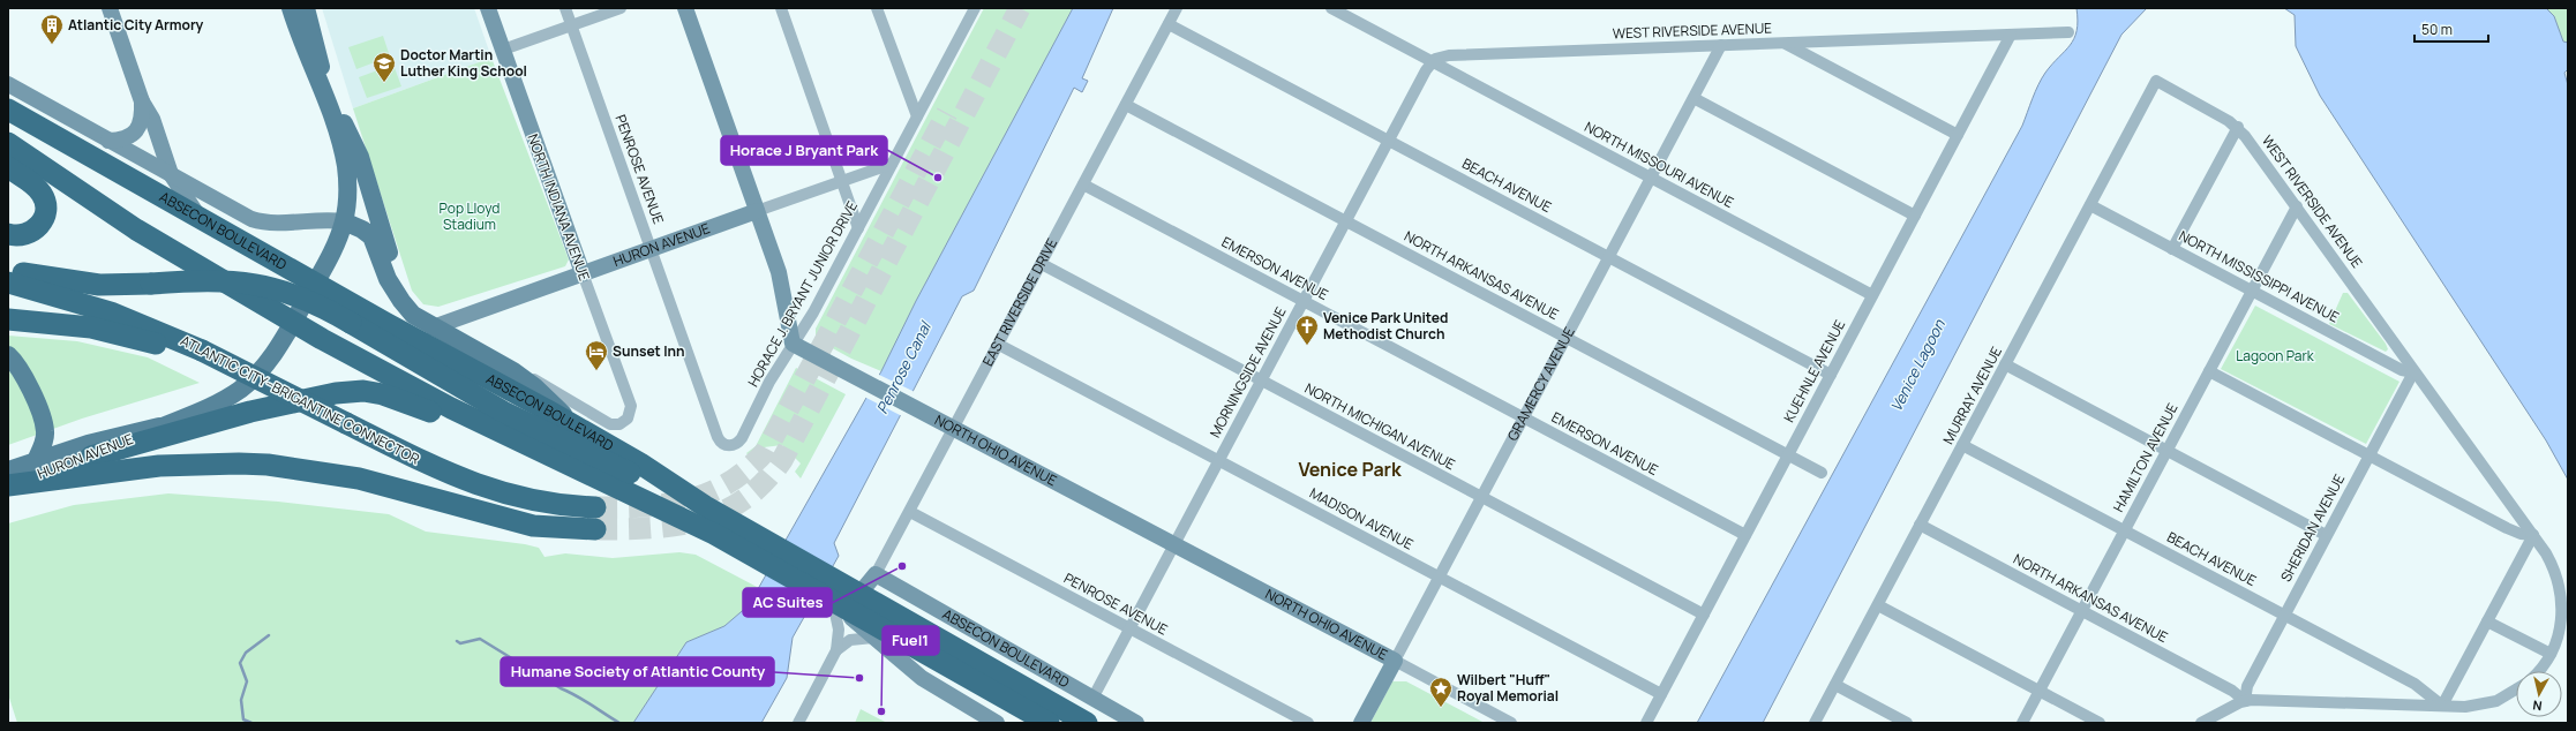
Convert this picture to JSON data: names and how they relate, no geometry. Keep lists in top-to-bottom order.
{
  "streets": {
    "highway": ["ABSECON BOULEVARD", "ATLANTIC CITY–BRIGANTINE CONNECTOR"],
    "main road": ["HURON AVENUE"],
    "street": [
      "WEST RIVERSIDE AVENUE",
      "NORTH MISSOURI AVENUE",
      "PENROSE AVENUE",
      "BEACH AVENUE",
      "NORTH INDIANA AVENUE",
      "EMERSON AVENUE",
      "NORTH ARKANSAS AVENUE",
      "NORTH MISSISSIPPI AVENUE",
      "HORACE J. BRYANT JUNIOR DRIVE",
      "EAST RIVERSIDE DRIVE",
      "KUEHNLE AVENUE",
      "MORNINGSIDE AVENUE",
      "GRAMERCY AVENUE",
      "MURRAY AVENUE",
      "NORTH MICHIGAN AVENUE",
      "NORTH OHIO AVENUE",
      "HAMILTON AVENUE",
      "MADISON AVENUE",
      "SHERIDAN AVENUE"
    ]
  },
  "crossings": [
    ["WEST RIVERSIDE AVENUE", "NORTH MISSOURI AVENUE"],
    ["WEST RIVERSIDE AVENUE", "NORTH MISSISSIPPI AVENUE"],
    ["WEST RIVERSIDE AVENUE", "KUEHNLE AVENUE"],
    ["WEST RIVERSIDE AVENUE", "MORNINGSIDE AVENUE"],
    ["WEST RIVERSIDE AVENUE", "GRAMERCY AVENUE"],
    ["WEST RIVERSIDE AVENUE", "MURRAY AVENUE"],
    ["WEST RIVERSIDE AVENUE", "HAMILTON AVENUE"],
    ["WEST RIVERSIDE AVENUE", "SHERIDAN AVENUE"],
    ["NORTH MISSOURI AVENUE", "KUEHNLE AVENUE"],
    ["NORTH MISSOURI AVENUE", "MORNINGSIDE AVENUE"],
    ["NORTH MISSOURI AVENUE", "GRAMERCY AVENUE"],
    ["PENROSE AVENUE", "HURON AVENUE"],
    ["PENROSE AVENUE", "HORACE J. BRYANT JUNIOR DRIVE"],
    ["PENROSE AVENUE", "EAST RIVERSIDE DRIVE"],
    ["PENROSE AVENUE", "MORNINGSIDE AVENUE"],
    ["BEACH AVENUE", "EAST RIVERSIDE DRIVE"],
    ["BEACH AVENUE", "KUEHNLE AVENUE"],
    ["BEACH AVENUE", "MORNINGSIDE AVENUE"],
    ["BEACH AVENUE", "GRAMERCY AVENUE"],
    ["BEACH AVENUE", "MURRAY AVENUE"],
    ["BEACH AVENUE", "HAMILTON AVENUE"],
    ["BEACH AVENUE", "SHERIDAN AVENUE"],
    ["NORTH INDIANA AVENUE", "ABSECON BOULEVARD"],
    ["NORTH INDIANA AVENUE", "HURON AVENUE"],
    ["ABSECON BOULEVARD", "HURON AVENUE"],
    ["ABSECON BOULEVARD", "EAST RIVERSIDE DRIVE"],
    ["ABSECON BOULEVARD", "MORNINGSIDE AVENUE"],
    ["HURON AVENUE", "HORACE J. BRYANT JUNIOR DRIVE"],
    ["EMERSON AVENUE", "EAST RIVERSIDE DRIVE"],
    ["EMERSON AVENUE", "KUEHNLE AVENUE"],
    ["EMERSON AVENUE", "MORNINGSIDE AVENUE"],
    ["EMERSON AVENUE", "GRAMERCY AVENUE"],
    ["NORTH ARKANSAS AVENUE", "EAST RIVERSIDE DRIVE"],
    ["NORTH ARKANSAS AVENUE", "KUEHNLE AVENUE"],
    ["NORTH ARKANSAS AVENUE", "MORNINGSIDE AVENUE"],
    ["NORTH ARKANSAS AVENUE", "GRAMERCY AVENUE"],
    ["NORTH ARKANSAS AVENUE", "MURRAY AVENUE"],
    ["NORTH ARKANSAS AVENUE", "HAMILTON AVENUE"],
    ["NORTH ARKANSAS AVENUE", "SHERIDAN AVENUE"],
    ["NORTH MISSISSIPPI AVENUE", "MURRAY AVENUE"],
    ["NORTH MISSISSIPPI AVENUE", "HAMILTON AVENUE"],
    ["NORTH MISSISSIPPI AVENUE", "SHERIDAN AVENUE"],
    ["HORACE J. BRYANT JUNIOR DRIVE", "NORTH OHIO AVENUE"],
    ["EAST RIVERSIDE DRIVE", "NORTH MICHIGAN AVENUE"],
    ["EAST RIVERSIDE DRIVE", "NORTH OHIO AVENUE"],
    ["EAST RIVERSIDE DRIVE", "MADISON AVENUE"],
    ["KUEHNLE AVENUE", "NORTH MICHIGAN AVENUE"],
    ["KUEHNLE AVENUE", "MADISON AVENUE"],
    ["MORNINGSIDE AVENUE", "NORTH MICHIGAN AVENUE"],
    ["MORNINGSIDE AVENUE", "NORTH OHIO AVENUE"],
    ["MORNINGSIDE AVENUE", "MADISON AVENUE"],
    ["GRAMERCY AVENUE", "NORTH MICHIGAN AVENUE"],
    ["GRAMERCY AVENUE", "NORTH OHIO AVENUE"],
    ["GRAMERCY AVENUE", "MADISON AVENUE"]
  ],
  "districts": ["Venice Park"],
  "water": ["Venice Lagoon", "Penrose Canal"],
  "parks": ["Pop Lloyd Stadium", "Lagoon Park"],
  "places": {
    "building": ["Atlantic City Armory"],
    "school or university": ["Doctor Martin Luther King School"],
    "other": [
      "Horace J Bryant Park",
      "AC Suites",
      "Humane Society of Atlantic County",
      "Fuel1"
    ],
    "church": ["Venice Park United Methodist Church"],
    "hotel": ["Sunset Inn"],
    "place": ["Wilbert \"Huff\" Royal Memorial"]
  },
  "scale_bar": "50 m",
  "north": "bottom"
}
